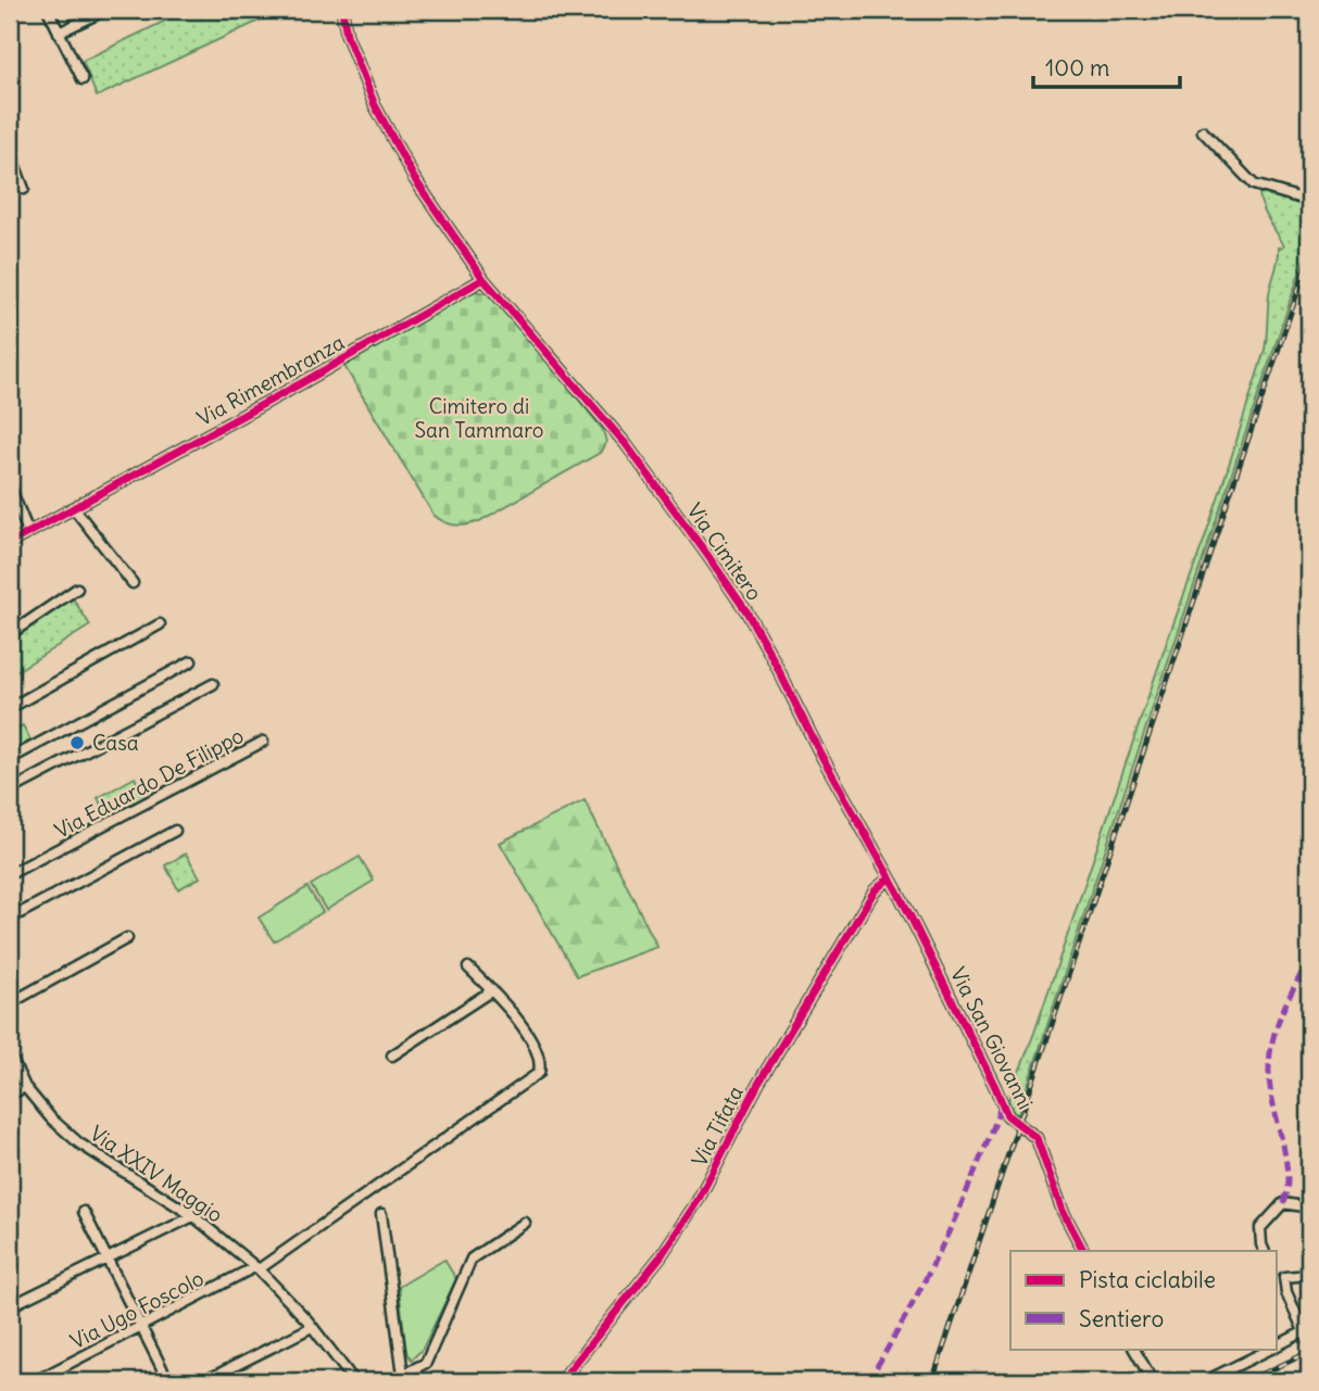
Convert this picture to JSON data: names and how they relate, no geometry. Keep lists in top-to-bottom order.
{
  "streets": {
    "street": [
      "Via Rimembranza",
      "Via Cimitero",
      "Via Eduardo De Filippo",
      "Via San Giovanni",
      "Via Tifata",
      "Via XXIV Maggio",
      "Via Ugo Foscolo"
    ]
  },
  "crossings": [
    ["Via Rimembranza", "Via Cimitero"],
    ["Via Cimitero", "Via San Giovanni"],
    ["Via Cimitero", "Via Tifata"],
    ["Via San Giovanni", "Via Tifata"],
    ["Via XXIV Maggio", "Via Ugo Foscolo"]
  ],
  "parks": ["Cimitero di San Tammaro"],
  "places": ["Casa"],
  "legend": ["Pista ciclabile", "Sentiero"],
  "scale_bar": "100 m"
}
